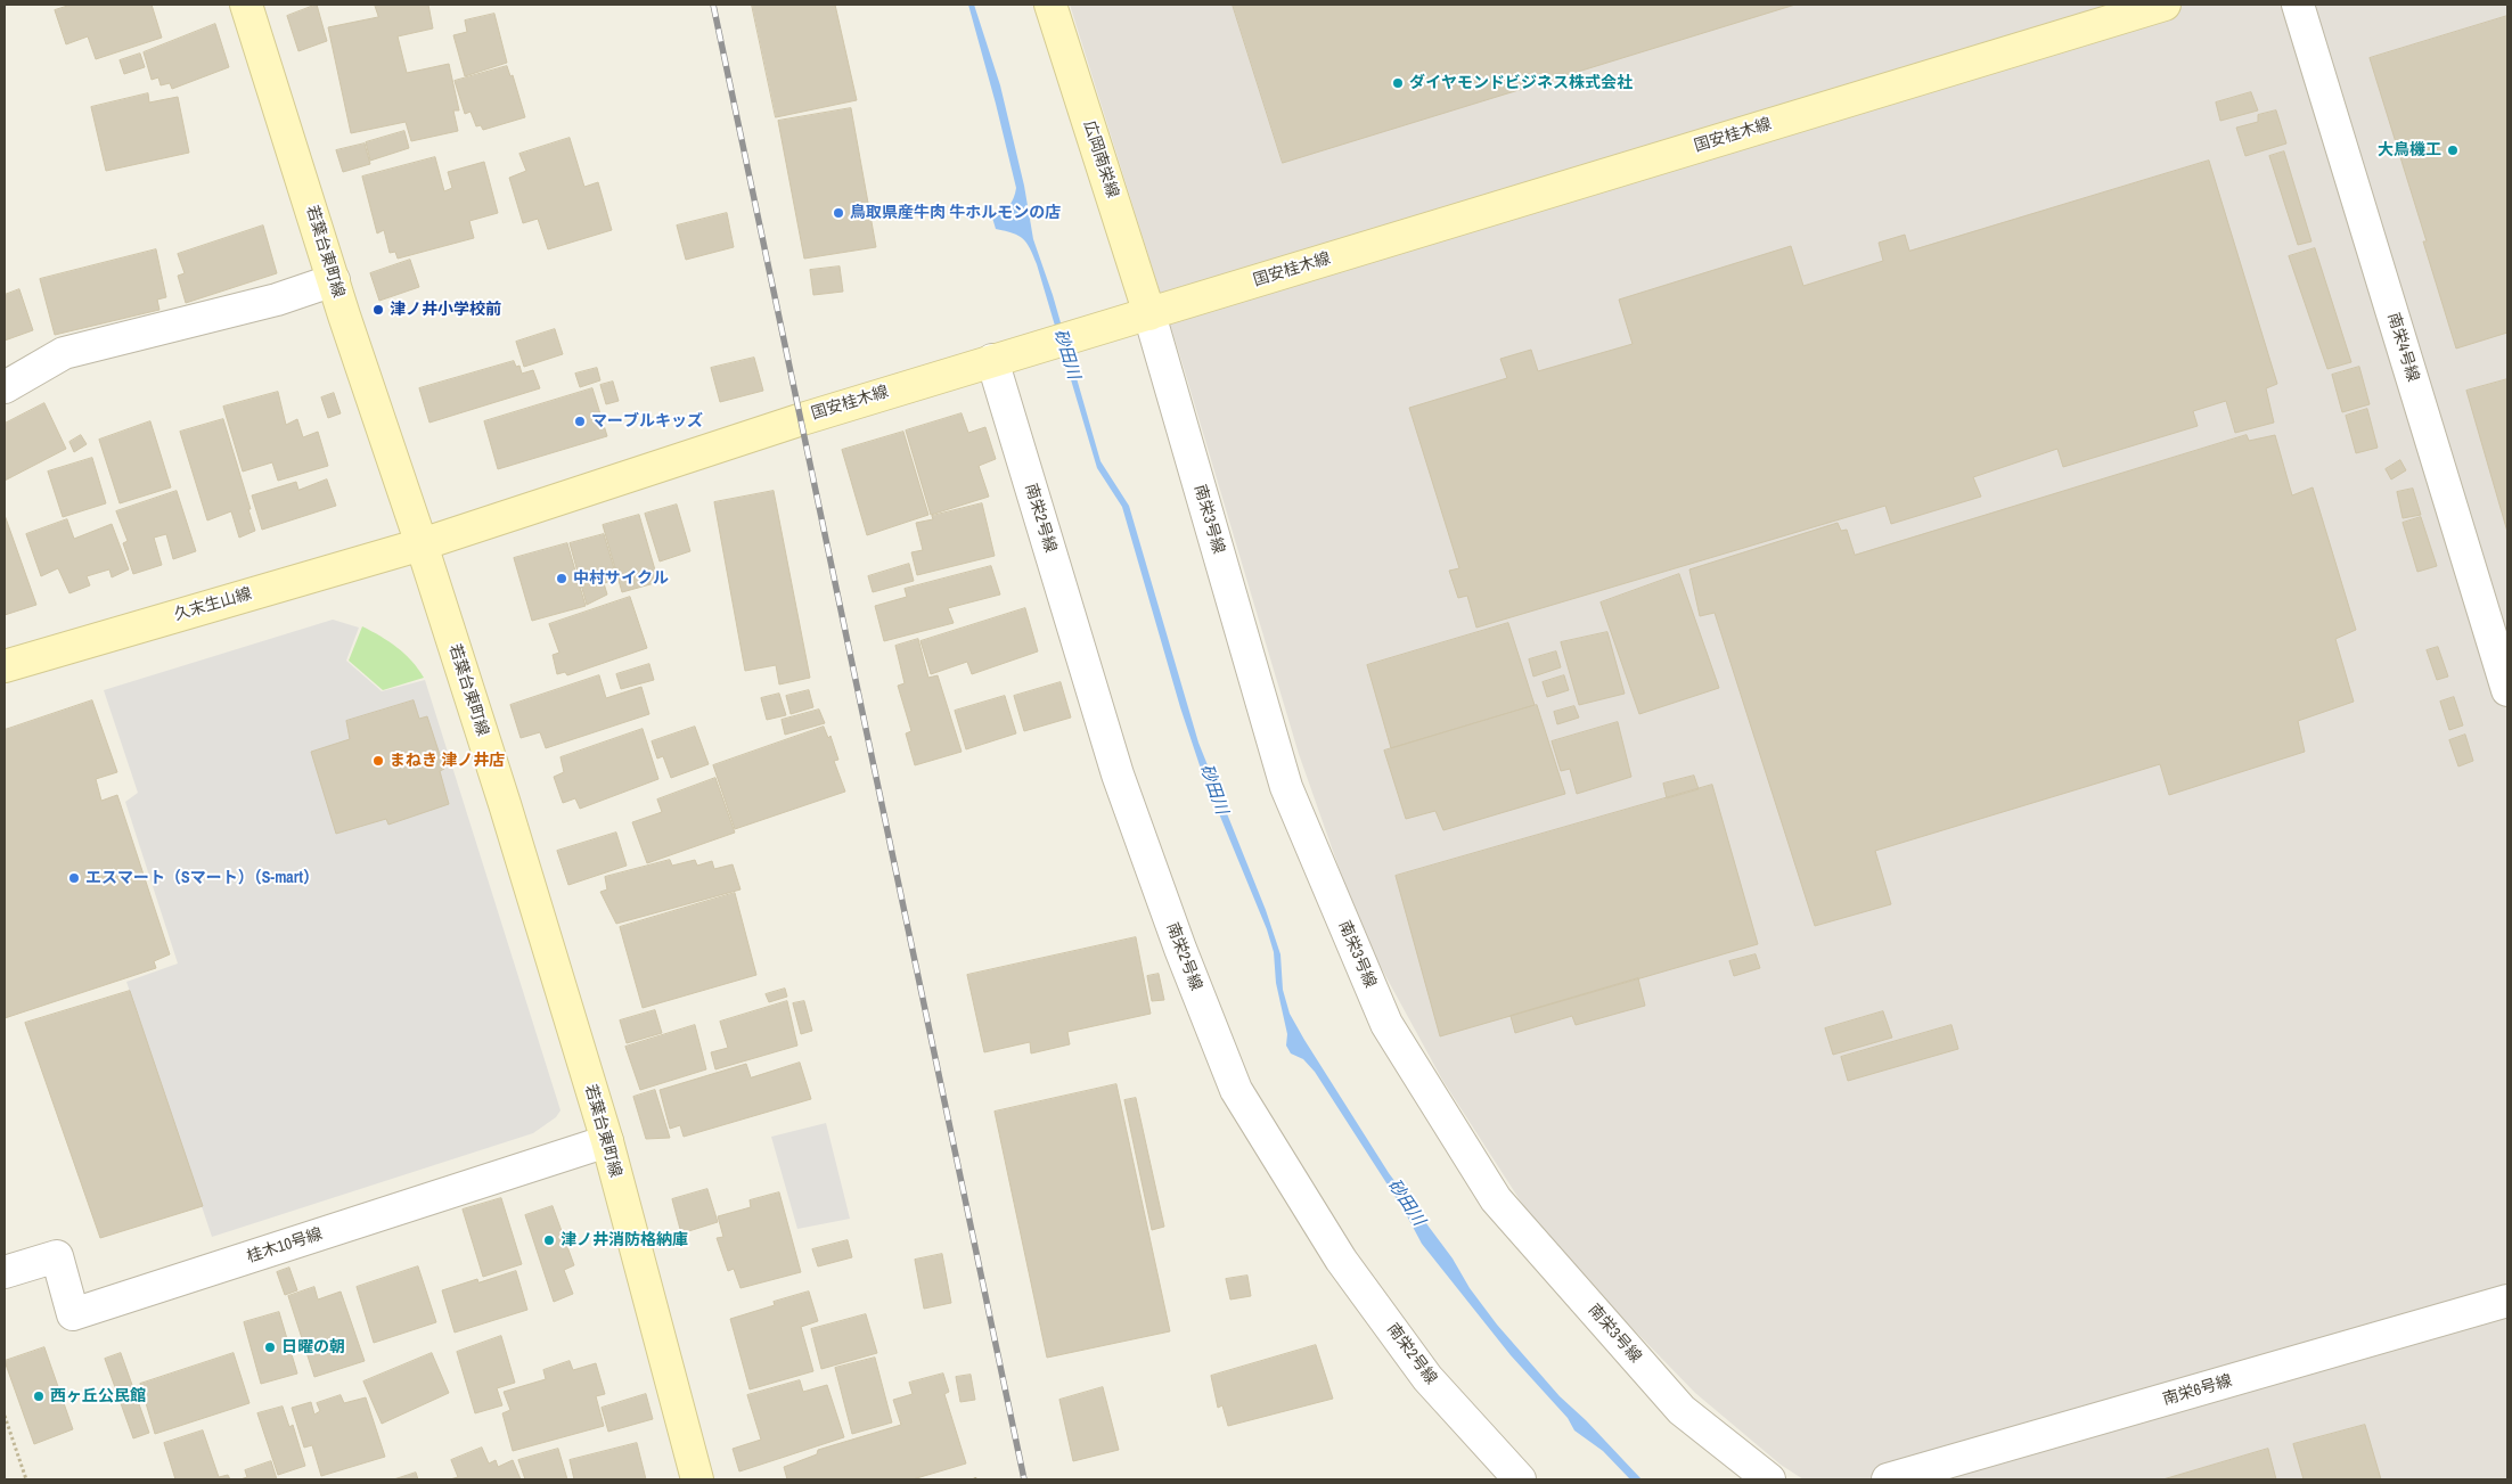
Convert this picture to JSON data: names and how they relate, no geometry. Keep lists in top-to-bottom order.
{
  "streets": {
    "main road": [
      "国安桂木線",
      "広岡南栄線",
      "若葉台東町線",
      "久末生山線"
    ],
    "street": [
      "南栄4号線",
      "南栄2号線",
      "南栄3号線",
      "桂木10号線",
      "南栄6号線"
    ]
  },
  "crossings": [
    ["国安桂木線", "広岡南栄線"],
    ["国安桂木線", "若葉台東町線"],
    ["国安桂木線", "南栄2号線"],
    ["国安桂木線", "南栄3号線"],
    ["国安桂木線", "久末生山線"],
    ["広岡南栄線", "南栄3号線"],
    ["若葉台東町線", "久末生山線"],
    ["若葉台東町線", "桂木10号線"]
  ],
  "water": ["砂田川"],
  "places": [
    "ダイヤモンドビジネス株式会社",
    "大鳥機工",
    "鳥取県産牛肉 牛ホルモンの店",
    "津ノ井小学校前",
    "マーブルキッズ",
    "中村サイクル",
    "まねき 津ノ井店",
    "エスマート（Sマート）（S-mart）",
    "津ノ井消防格納庫",
    "日曜の朝",
    "西ヶ丘公民館"
  ]
}
